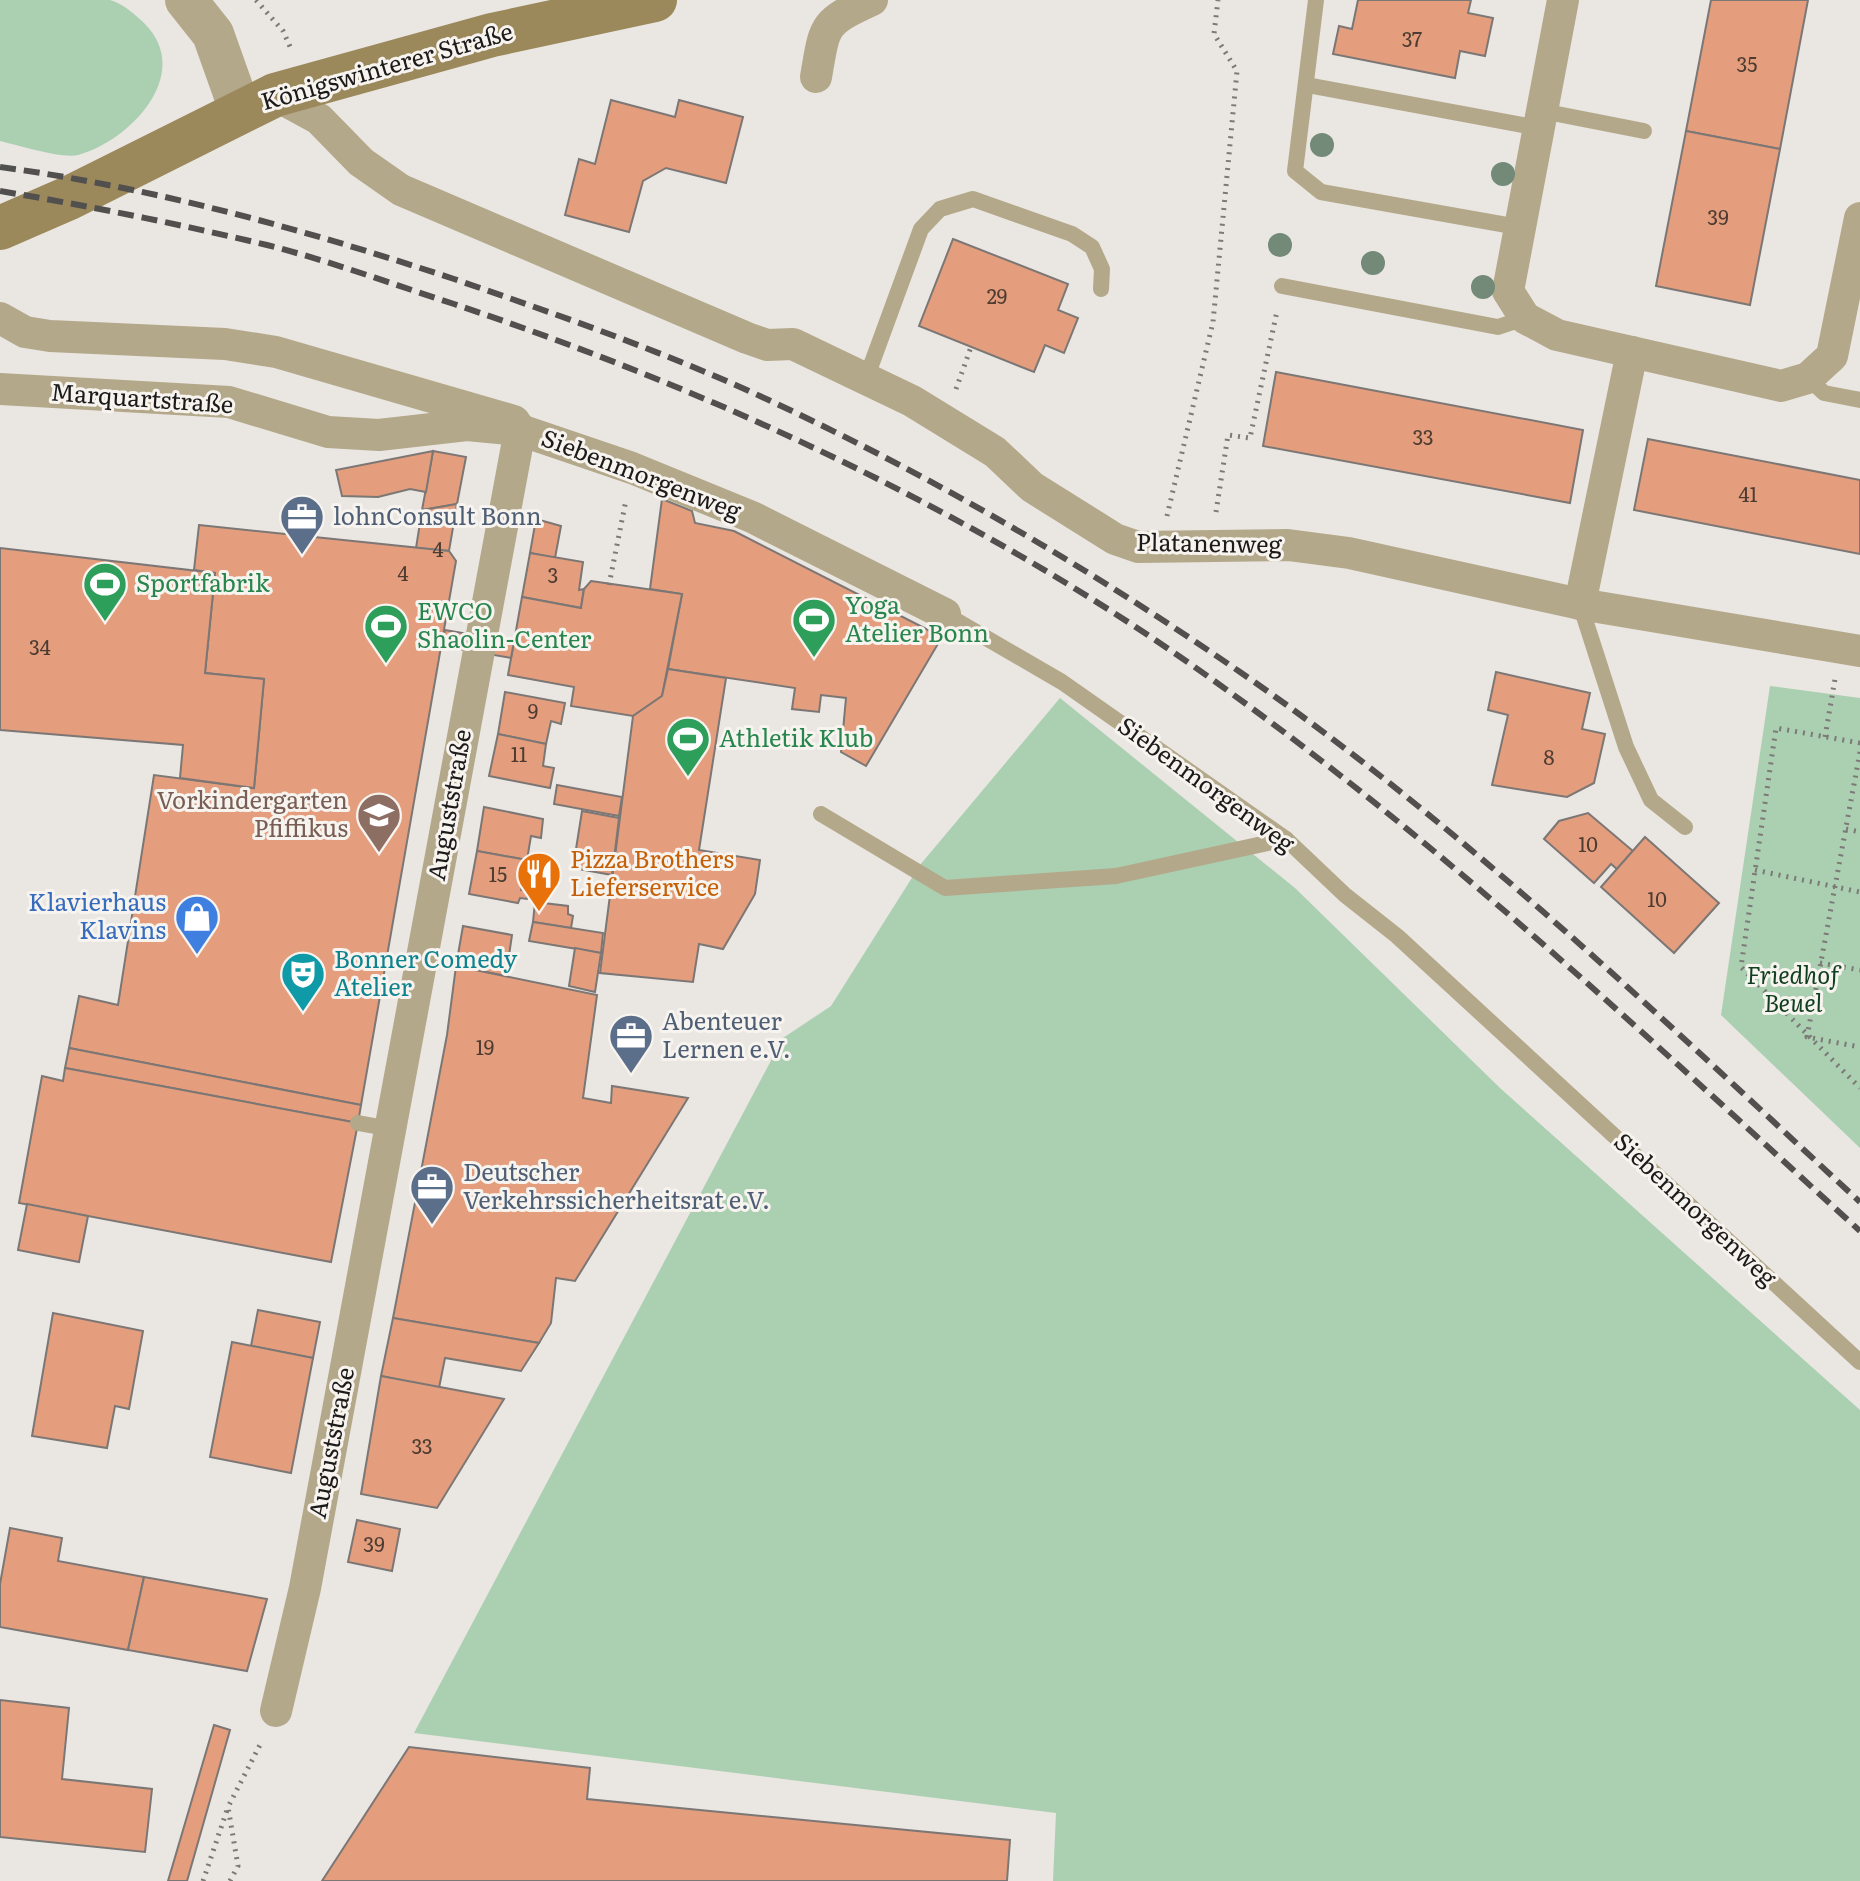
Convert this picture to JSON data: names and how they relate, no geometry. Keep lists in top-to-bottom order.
{
  "streets": {
    "main road": ["Königswinterer Straße"],
    "street": [
      "Marquartstraße",
      "Siebenmorgenweg",
      "Platanenweg",
      "Auguststraße"
    ]
  },
  "crossings": [
    ["Königswinterer Straße", "Platanenweg"],
    ["Marquartstraße", "Siebenmorgenweg"],
    ["Marquartstraße", "Auguststraße"],
    ["Siebenmorgenweg", "Auguststraße"]
  ],
  "parks": ["Friedhof Beuel"],
  "places": {
    "office": ["lohnConsult Bonn", "Abenteuer Lernen e.V.", "Deutscher Verkehrssicherheitsrat e.V."],
    "sports": [
      "Sportfabrik",
      "Yoga Atelier Bonn",
      "EWCO Shaolin-Center",
      "Athletik Klub"
    ],
    "school or university": ["Vorkindergarten Pfiffikus"],
    "restaurant": ["Pizza Brothers Lieferservice"],
    "shop": ["Klavierhaus Klavins"],
    "theatre": ["Bonner Comedy Atelier"]
  },
  "house_numbers": [
    "37",
    "35",
    "39",
    "29",
    "33",
    "41",
    "4",
    "4",
    "3",
    "34",
    "9",
    "11",
    "8",
    "10",
    "15",
    "10",
    "19",
    "33",
    "39"
  ]
}
